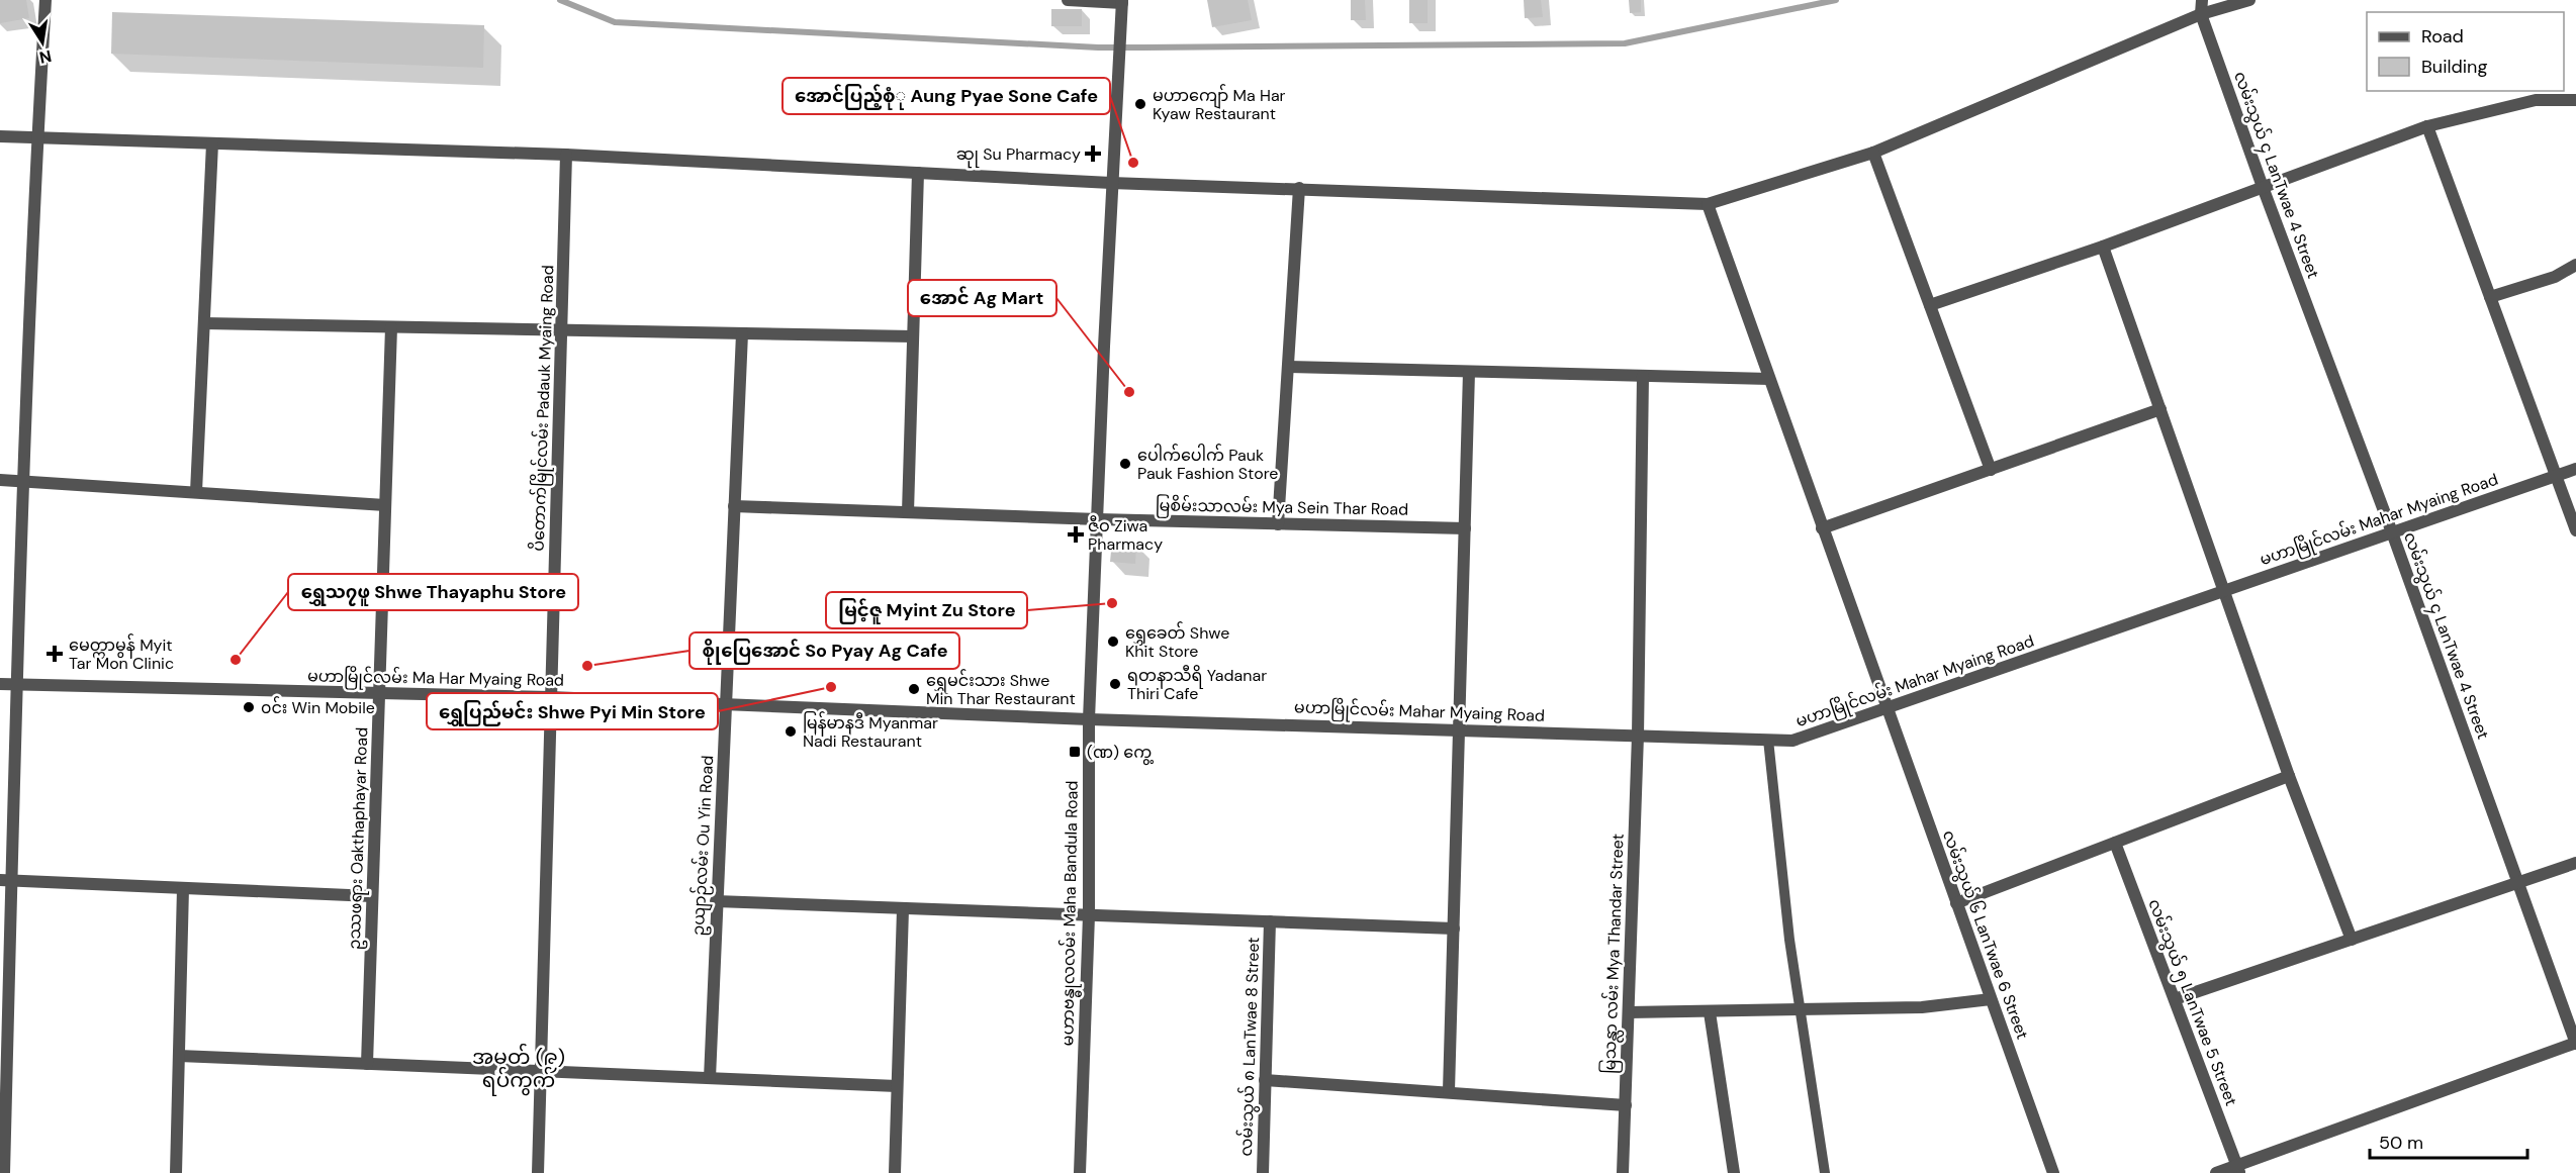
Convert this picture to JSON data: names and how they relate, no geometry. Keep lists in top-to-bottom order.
{
  "streets": {
    "street": [
      "လမ်းသွယ် ၄ LanTwae 4 Street",
      "ပိတောက်မြိုင်လမ်း Padauk Myaing Road",
      "မြစိမ်းသာလမ်း Mya Sein Thar Road",
      "မဟာမြိုင်လမ်း Mahar Myaing Road",
      "မဟာမြိုင်လမ်း Ma Har Myaing Road",
      "ဥဿဖရား Oakthaphayar Road",
      "ဥယျာဉ်လမ်း Ou Yin Road",
      "မဟာဗန္ဓုလလမ်း Maha Bandula Road",
      "လမ်းသွယ် ၆ LanTwae 6 Street",
      "မြသန္လာ လမ်း Mya Thandar Street",
      "လမ်းသွယ် ၅ LanTwae 5 Street",
      "လမ်းသွယ် ၈ LanTwae 8 Street"
    ]
  },
  "crossings": [
    ["လမ်းသွယ် ၄ LanTwae 4 Street", "မဟာမြိုင်လမ်း Mahar Myaing Road"],
    ["ပိတောက်မြိုင်လမ်း Padauk Myaing Road", "မဟာမြိုင်လမ်း Ma Har Myaing Road"],
    ["မြစိမ်းသာလမ်း Mya Sein Thar Road", "မဟာဗန္ဓုလလမ်း Maha Bandula Road"],
    ["မဟာမြိုင်လမ်း Mahar Myaing Road", "မဟာမြိုင်လမ်း Ma Har Myaing Road"],
    ["မဟာမြိုင်လမ်း Mahar Myaing Road", "မဟာဗန္ဓုလလမ်း Maha Bandula Road"],
    ["မဟာမြိုင်လမ်း Mahar Myaing Road", "လမ်းသွယ် ၆ LanTwae 6 Street"],
    ["မဟာမြိုင်လမ်း Mahar Myaing Road", "မြသန္လာ လမ်း Mya Thandar Street"],
    ["မဟာမြိုင်လမ်း Ma Har Myaing Road", "ဥဿဖရား Oakthaphayar Road"],
    ["မဟာမြိုင်လမ်း Ma Har Myaing Road", "ဥယျာဉ်လမ်း Ou Yin Road"],
    ["မဟာမြိုင်လမ်း Ma Har Myaing Road", "မဟာဗန္ဓုလလမ်း Maha Bandula Road"]
  ],
  "districts": ["အမှတ် (၉) ရပ်ကွက်"],
  "places": {
    "other": [
      "မဟာကျော် Ma Har Kyaw Restaurant",
      "အောင်ပြည့်စုံု Aung Pyae Sone Cafe",
      "အောင် Ag Mart",
      "ပေါက်ပေါက် Pauk Pauk Fashion Store",
      "မြင့်ဇူ Myint Zu Store",
      "ရွှေခေတ် Shwe Khit Store",
      "ရွှေသ၇ဖူ Shwe Thayaphu Store",
      "စိုုပြေအောင် So Pyay Ag Cafe",
      "ရတနာသီရိ Yadanar Thiri Cafe",
      "ရွှေပြည်မင်း Shwe Pyi Min Store",
      "ရွှေမင်းသား Shwe Min Thar Restaurant",
      "၀င်း Win Mobile",
      "မြန်မာနဒီ Myanmar Nadi Restaurant"
    ],
    "health": ["ဆုု Su Pharmacy", "ဇီဝ Ziwa Pharmacy", "မေတ္တာမွန် Myit Tar Mon Clinic"],
    "transit": ["(ဏ) ကွေ့"]
  },
  "legend": ["Road", "Building"],
  "scale_bar": "50 m",
  "north": "bottom"
}
